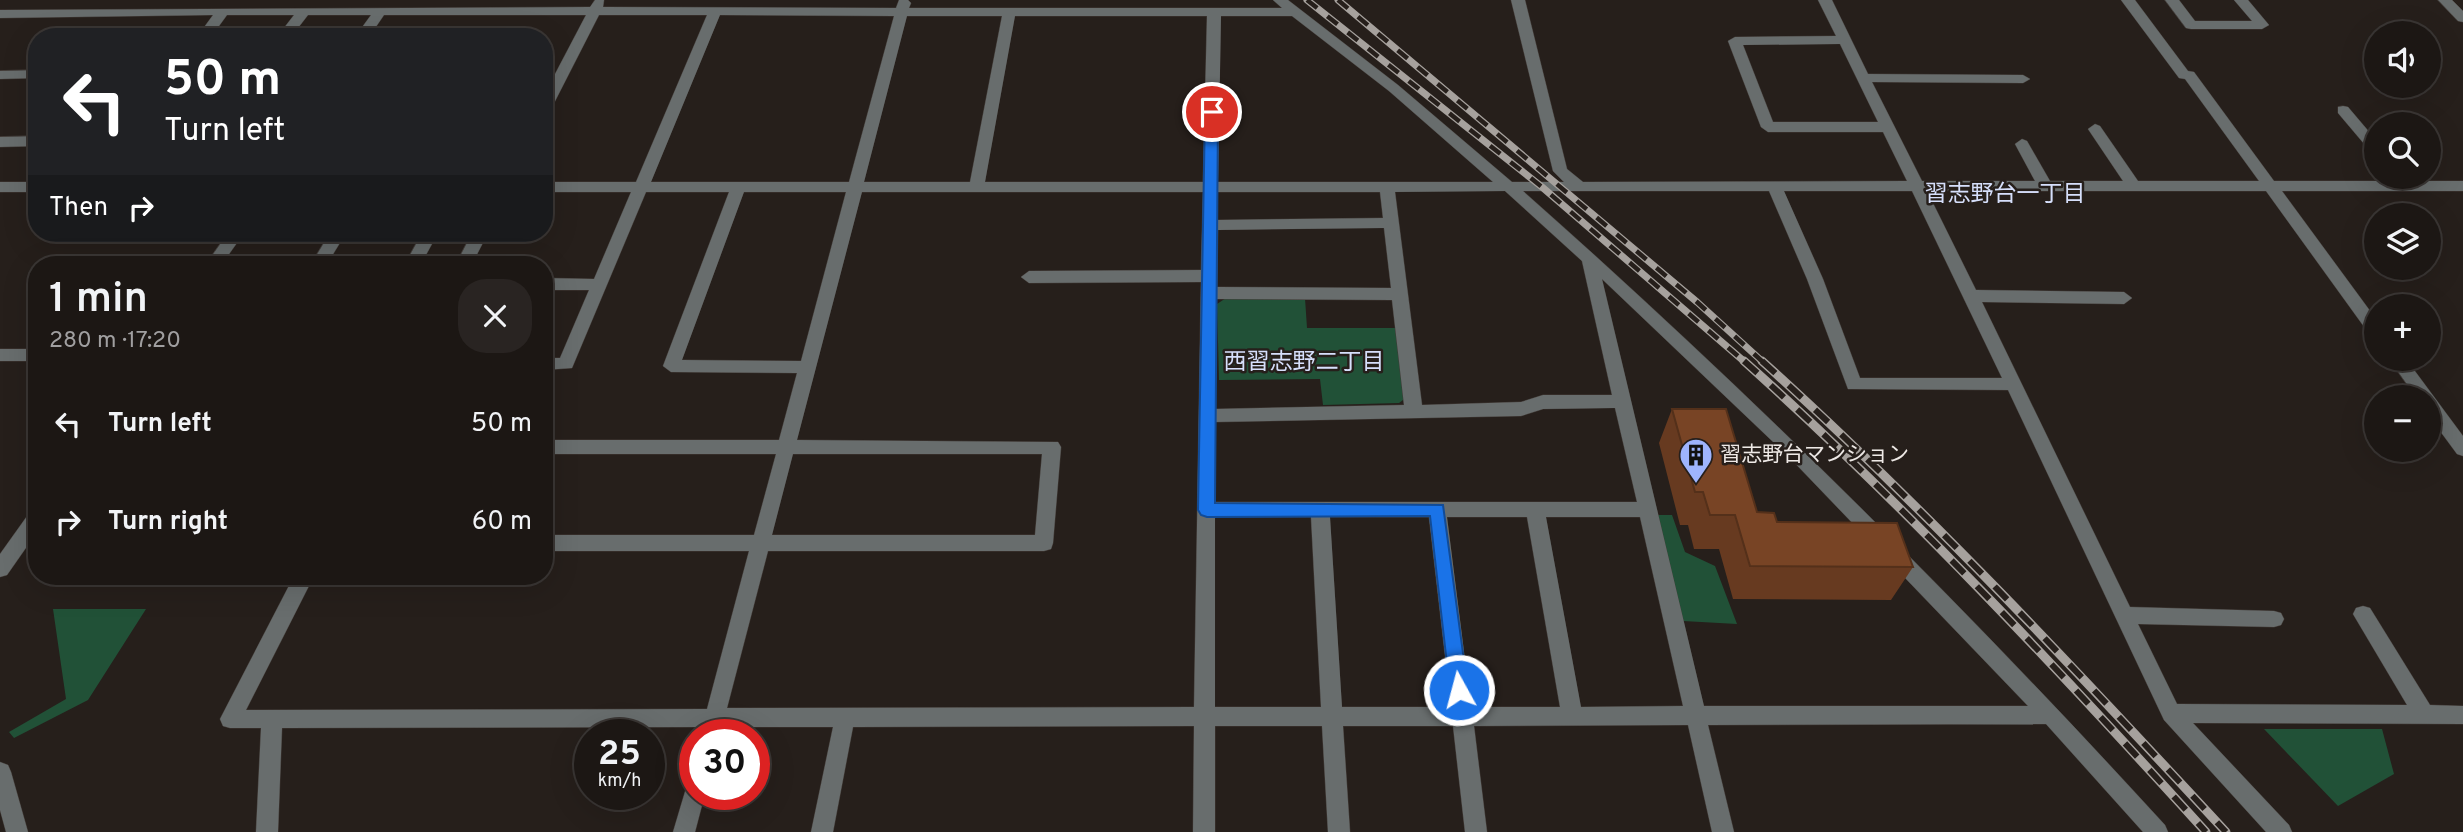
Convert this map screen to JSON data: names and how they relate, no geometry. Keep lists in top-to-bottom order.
{
  "districts": ["習志野台一丁目", "西習志野二丁目"],
  "places": {
    "building": ["習志野台マンション"]
  },
  "page": {
    "map_buttons": ["+", "−"],
    "turn": ["50 m", "Turn left"],
    "then": "Then",
    "heading": ["1 min", "280 m · 17:20"],
    "list": [
      {
        "name": "Turn left",
        "value": "50 m"
      },
      {
        "name": "Turn right",
        "value": "60 m"
      }
    ],
    "speed": "25 km/h",
    "limit": "30"
  }
}
